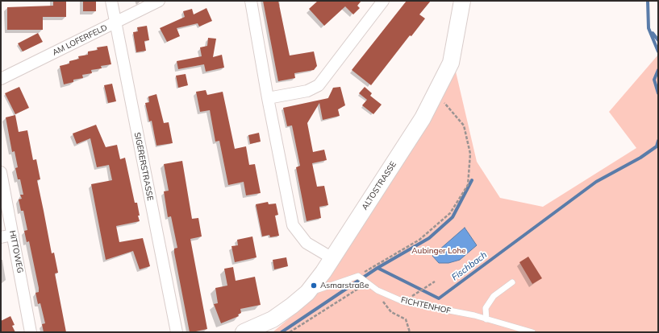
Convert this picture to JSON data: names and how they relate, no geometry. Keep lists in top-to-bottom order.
{
  "streets": {
    "main road": ["ALTOSTRASSE"],
    "street": ["AM LOFERFELD", "SIGERERSTRASSE", "HITTOWEG"],
    "lane": ["FICHTENHOF"]
  },
  "crossings": [
    ["AM LOFERFELD", "SIGERERSTRASSE"]
  ],
  "water": ["Fischbach"],
  "parks": ["Aubinger Lohe"],
  "places": ["Asmarstraße"]
}
